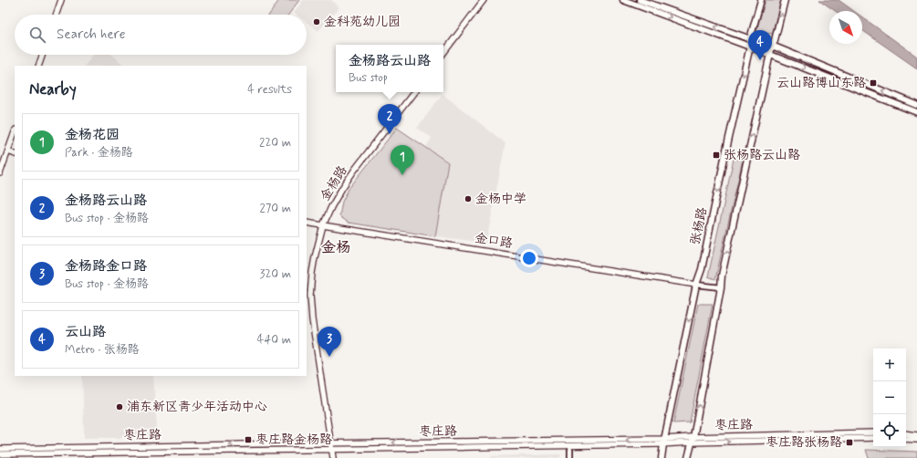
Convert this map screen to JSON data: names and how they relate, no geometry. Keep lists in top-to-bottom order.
{
  "streets": {
    "main road": ["张杨路"],
    "street": ["金杨路", "金口路", "枣庄路"]
  },
  "crossings": [
    ["金杨路", "金口路"],
    ["金杨路", "枣庄路"],
    ["张杨路", "金口路"],
    ["张杨路", "枣庄路"]
  ],
  "districts": ["金杨"],
  "places": {
    "other": ["金科苑幼儿园", "金杨中学", "浦东新区青少年活动中心"],
    "transit": [
      "云山路博山东路",
      "张杨路云山路",
      "枣庄路金杨路",
      "枣庄路张杨路"
    ]
  },
  "north": "bottom right",
  "page": {
    "search": "Search here",
    "pins": [
      "4",
      "2",
      "1",
      "3"
    ],
    "popup": ["金杨路云山路", "Bus stop"],
    "heading": ["Nearby", "4 results"],
    "list": [
      {
        "mark": "1",
        "name": "金杨花园",
        "note": "Park · 金杨路",
        "value": "220 m"
      },
      {
        "mark": "2",
        "name": "金杨路云山路",
        "note": "Bus stop · 金杨路",
        "value": "270 m"
      },
      {
        "mark": "3",
        "name": "金杨路金口路",
        "note": "Bus stop · 金杨路",
        "value": "320 m"
      },
      {
        "mark": "4",
        "name": "云山路",
        "note": "Metro · 张杨路",
        "value": "440 m"
      }
    ],
    "map_buttons": ["+", "−"]
  }
}
